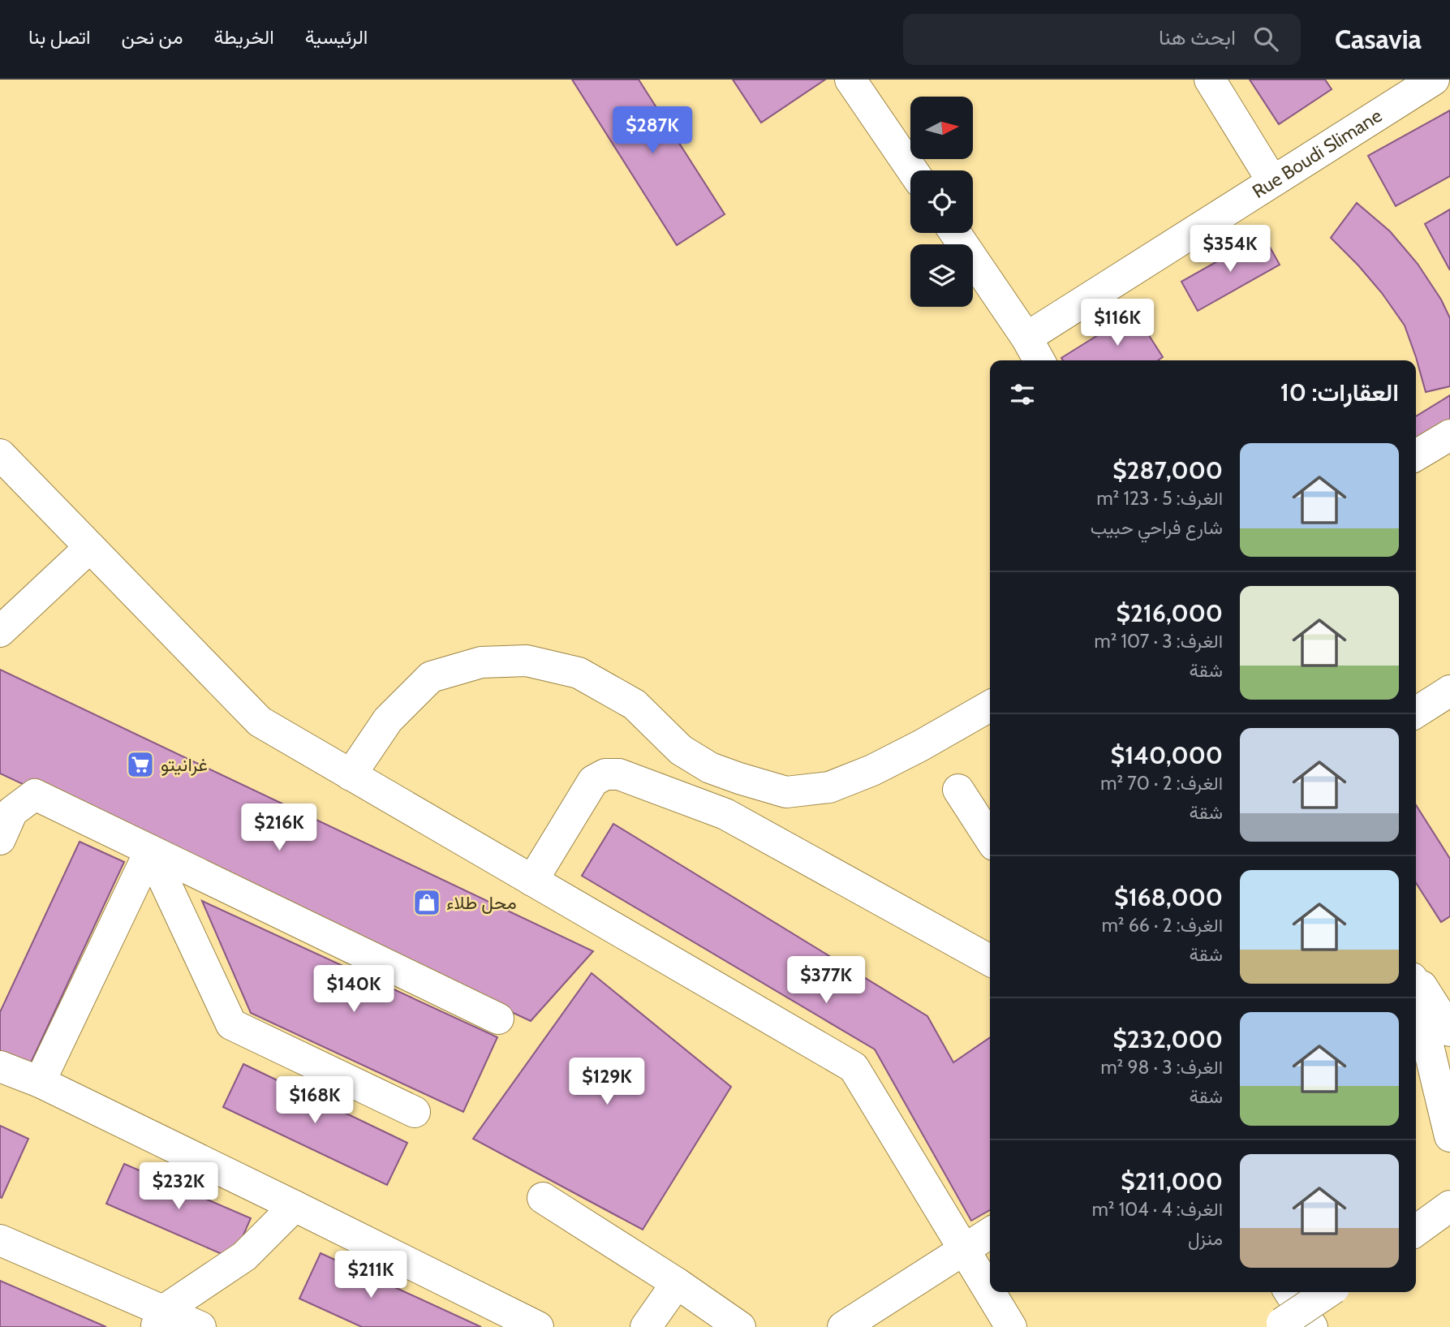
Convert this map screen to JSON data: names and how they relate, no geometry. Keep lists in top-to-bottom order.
{
  "streets": {
    "street": ["Rue Boudi Slimane"]
  },
  "places": {
    "supermarket": ["غرانيتو"],
    "shop": ["محل طلاء"]
  },
  "north": "right",
  "page": {
    "header": "Casavia",
    "search": "ابحث هنا",
    "nav": [
      "الرئيسية",
      "الخريطة",
      "من نحن",
      "اتصل بنا"
    ],
    "price": [
      "$287K",
      "$354K",
      "$116K",
      "$216K",
      "$377K",
      "$140K",
      "$129K",
      "$168K",
      "$232K",
      "$211K"
    ],
    "heading": "العقارات: 10",
    "list": [
      {
        "name": "$287,000",
        "note": "الغرف: 5 · 123 m² · شارع فراحي حبيب"
      },
      {
        "name": "$216,000",
        "note": "الغرف: 3 · 107 m² · شقة"
      },
      {
        "name": "$140,000",
        "note": "الغرف: 2 · 70 m² · شقة"
      },
      {
        "name": "$168,000",
        "note": "الغرف: 2 · 66 m² · شقة"
      },
      {
        "name": "$232,000",
        "note": "الغرف: 3 · 98 m² · شقة"
      },
      {
        "name": "$211,000",
        "note": "الغرف: 4 · 104 m² · منزل"
      }
    ]
  }
}
